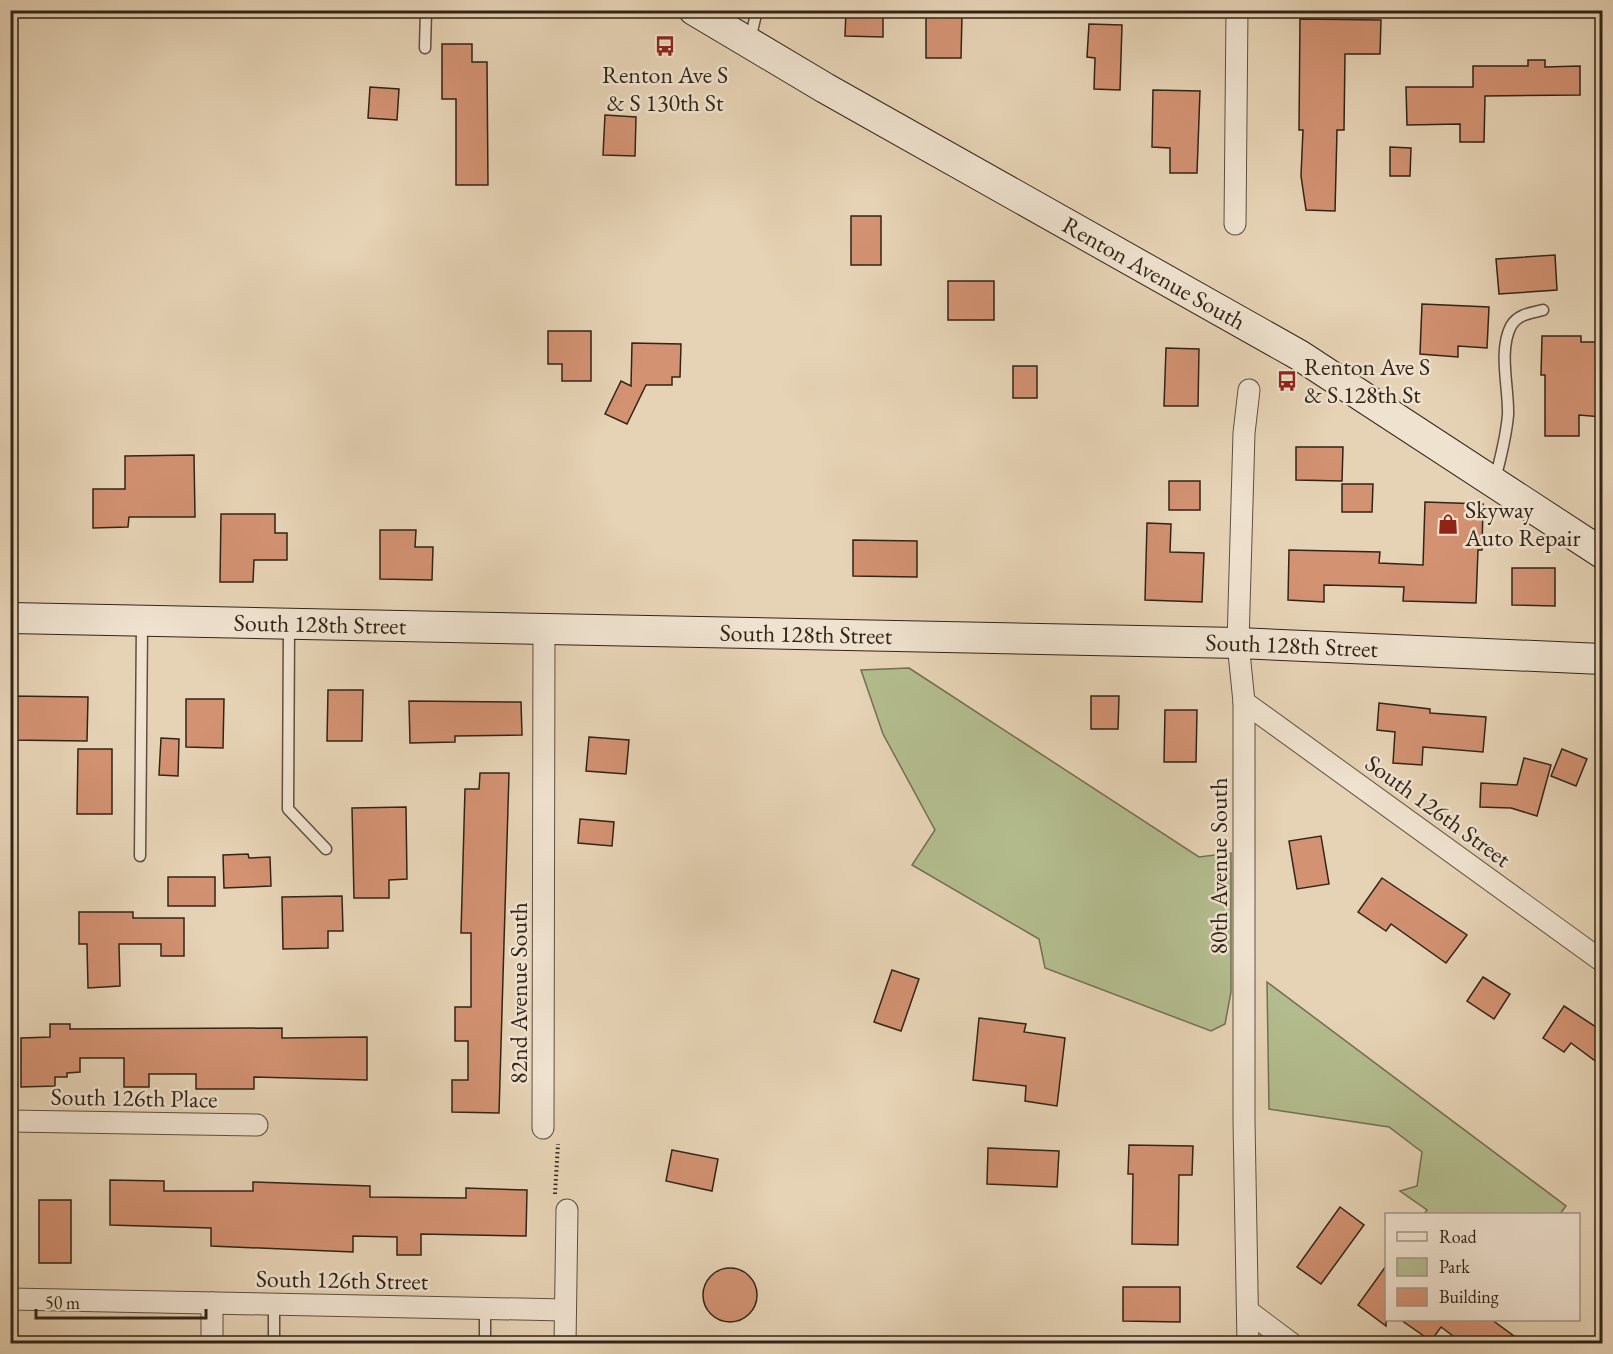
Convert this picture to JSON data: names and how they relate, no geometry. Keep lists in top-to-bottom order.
{
  "streets": {
    "street": [
      "Renton Avenue South",
      "South 128th Street",
      "South 126th Street",
      "80th Avenue South",
      "82nd Avenue South",
      "South 126th Place"
    ]
  },
  "crossings": [
    ["South 128th Street", "80th Avenue South"],
    ["South 128th Street", "82nd Avenue South"],
    ["South 126th Street", "80th Avenue South"]
  ],
  "places": {
    "bus stop": ["Renton Ave S & S 130th St", "Renton Ave S & S 128th St"],
    "shop": ["Skyway Auto Repair"]
  },
  "legend": ["Road", "Park", "Building"],
  "scale_bar": "50 m"
}
